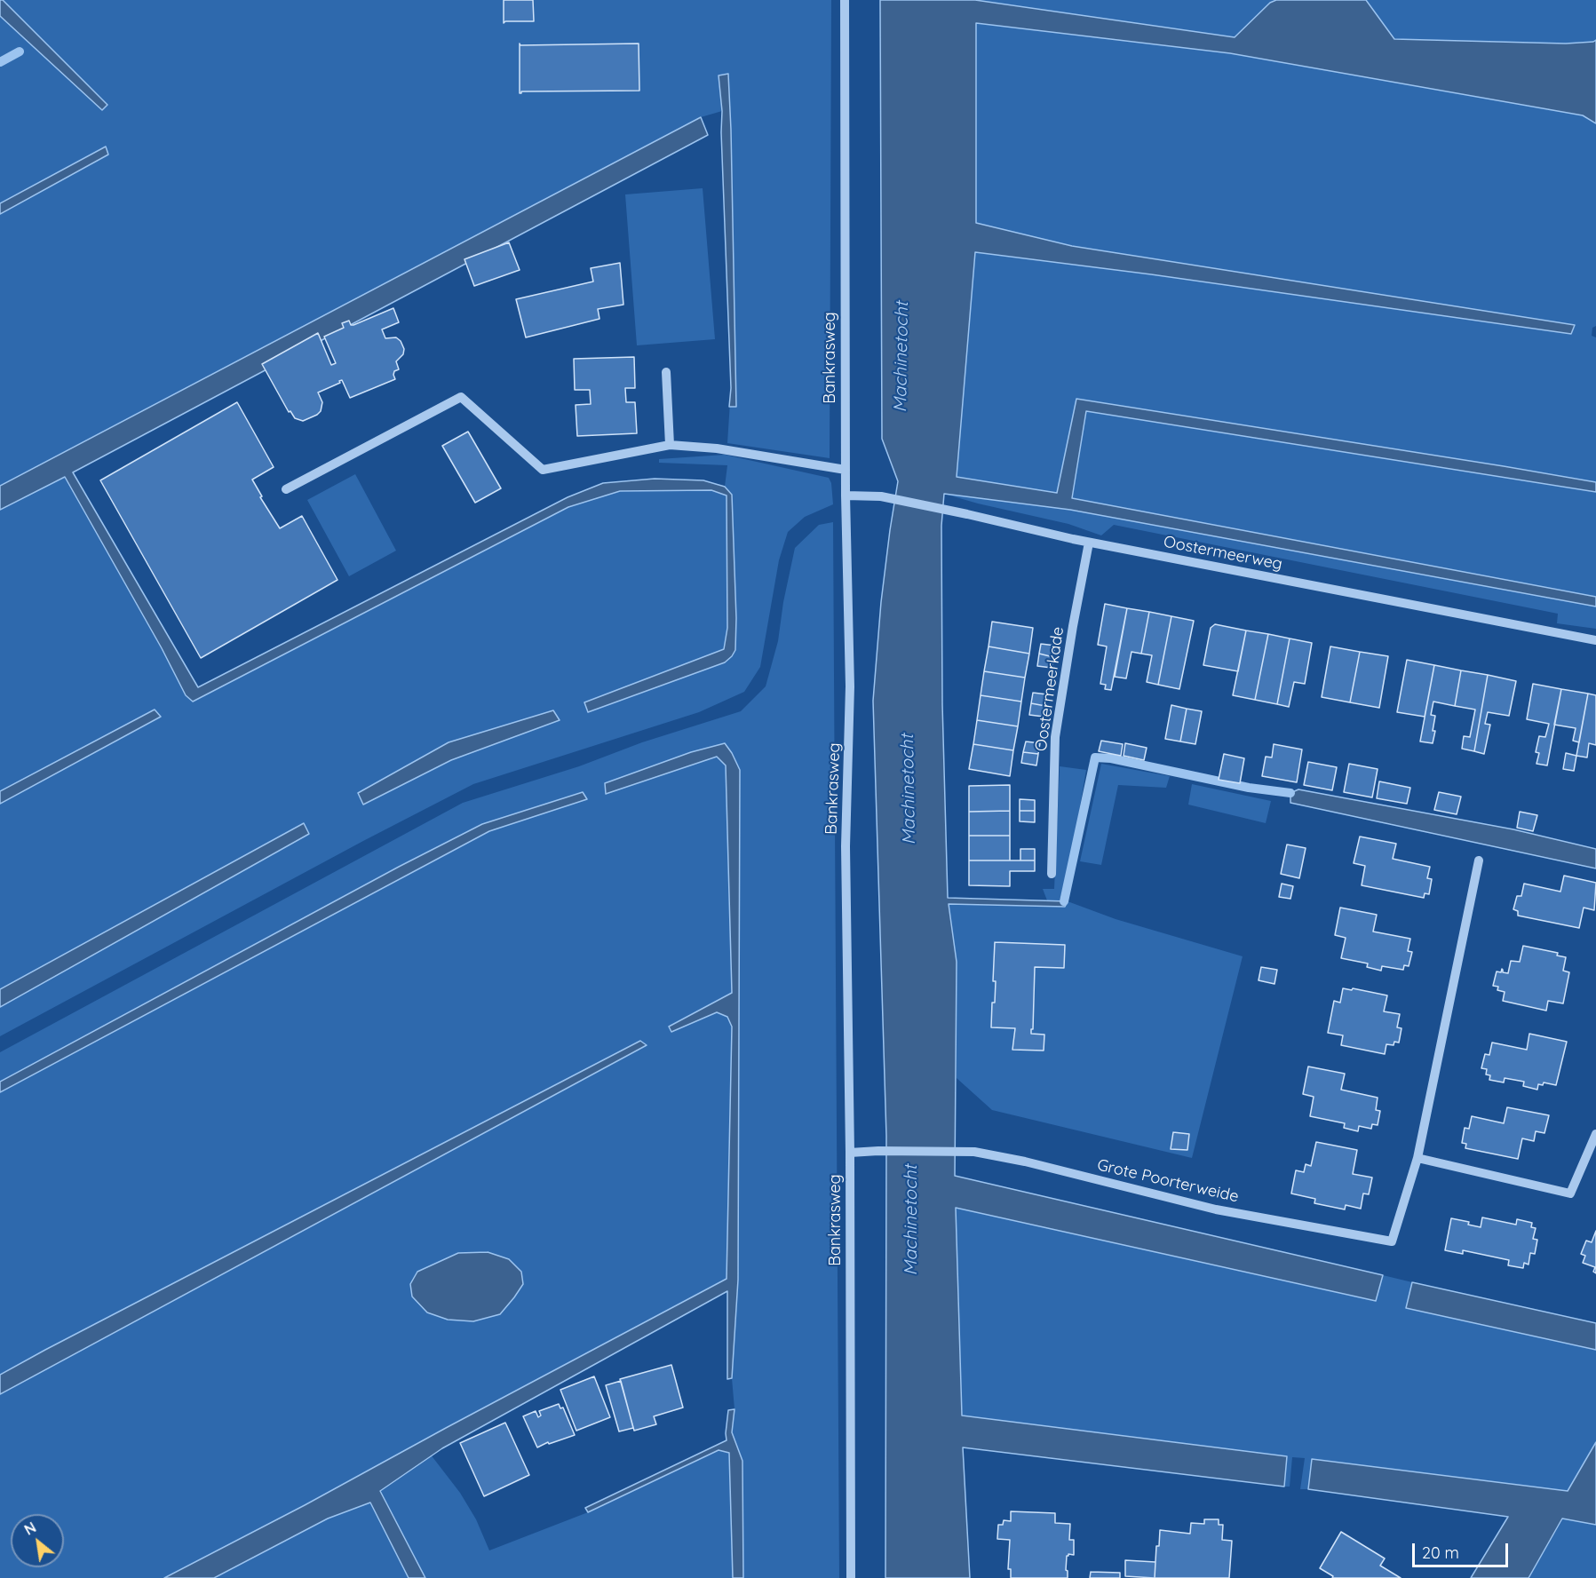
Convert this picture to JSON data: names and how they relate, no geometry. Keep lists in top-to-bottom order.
{
  "streets": {
    "street": [
      "Bankrasweg",
      "Oostermeerweg",
      "Oostermeerkade",
      "Grote Poorterweide"
    ]
  },
  "crossings": [
    ["Bankrasweg", "Oostermeerweg"],
    ["Bankrasweg", "Grote Poorterweide"],
    ["Oostermeerweg", "Oostermeerkade"]
  ],
  "water": ["Machinetocht"],
  "scale_bar": "20 m",
  "north": "top left"
}
